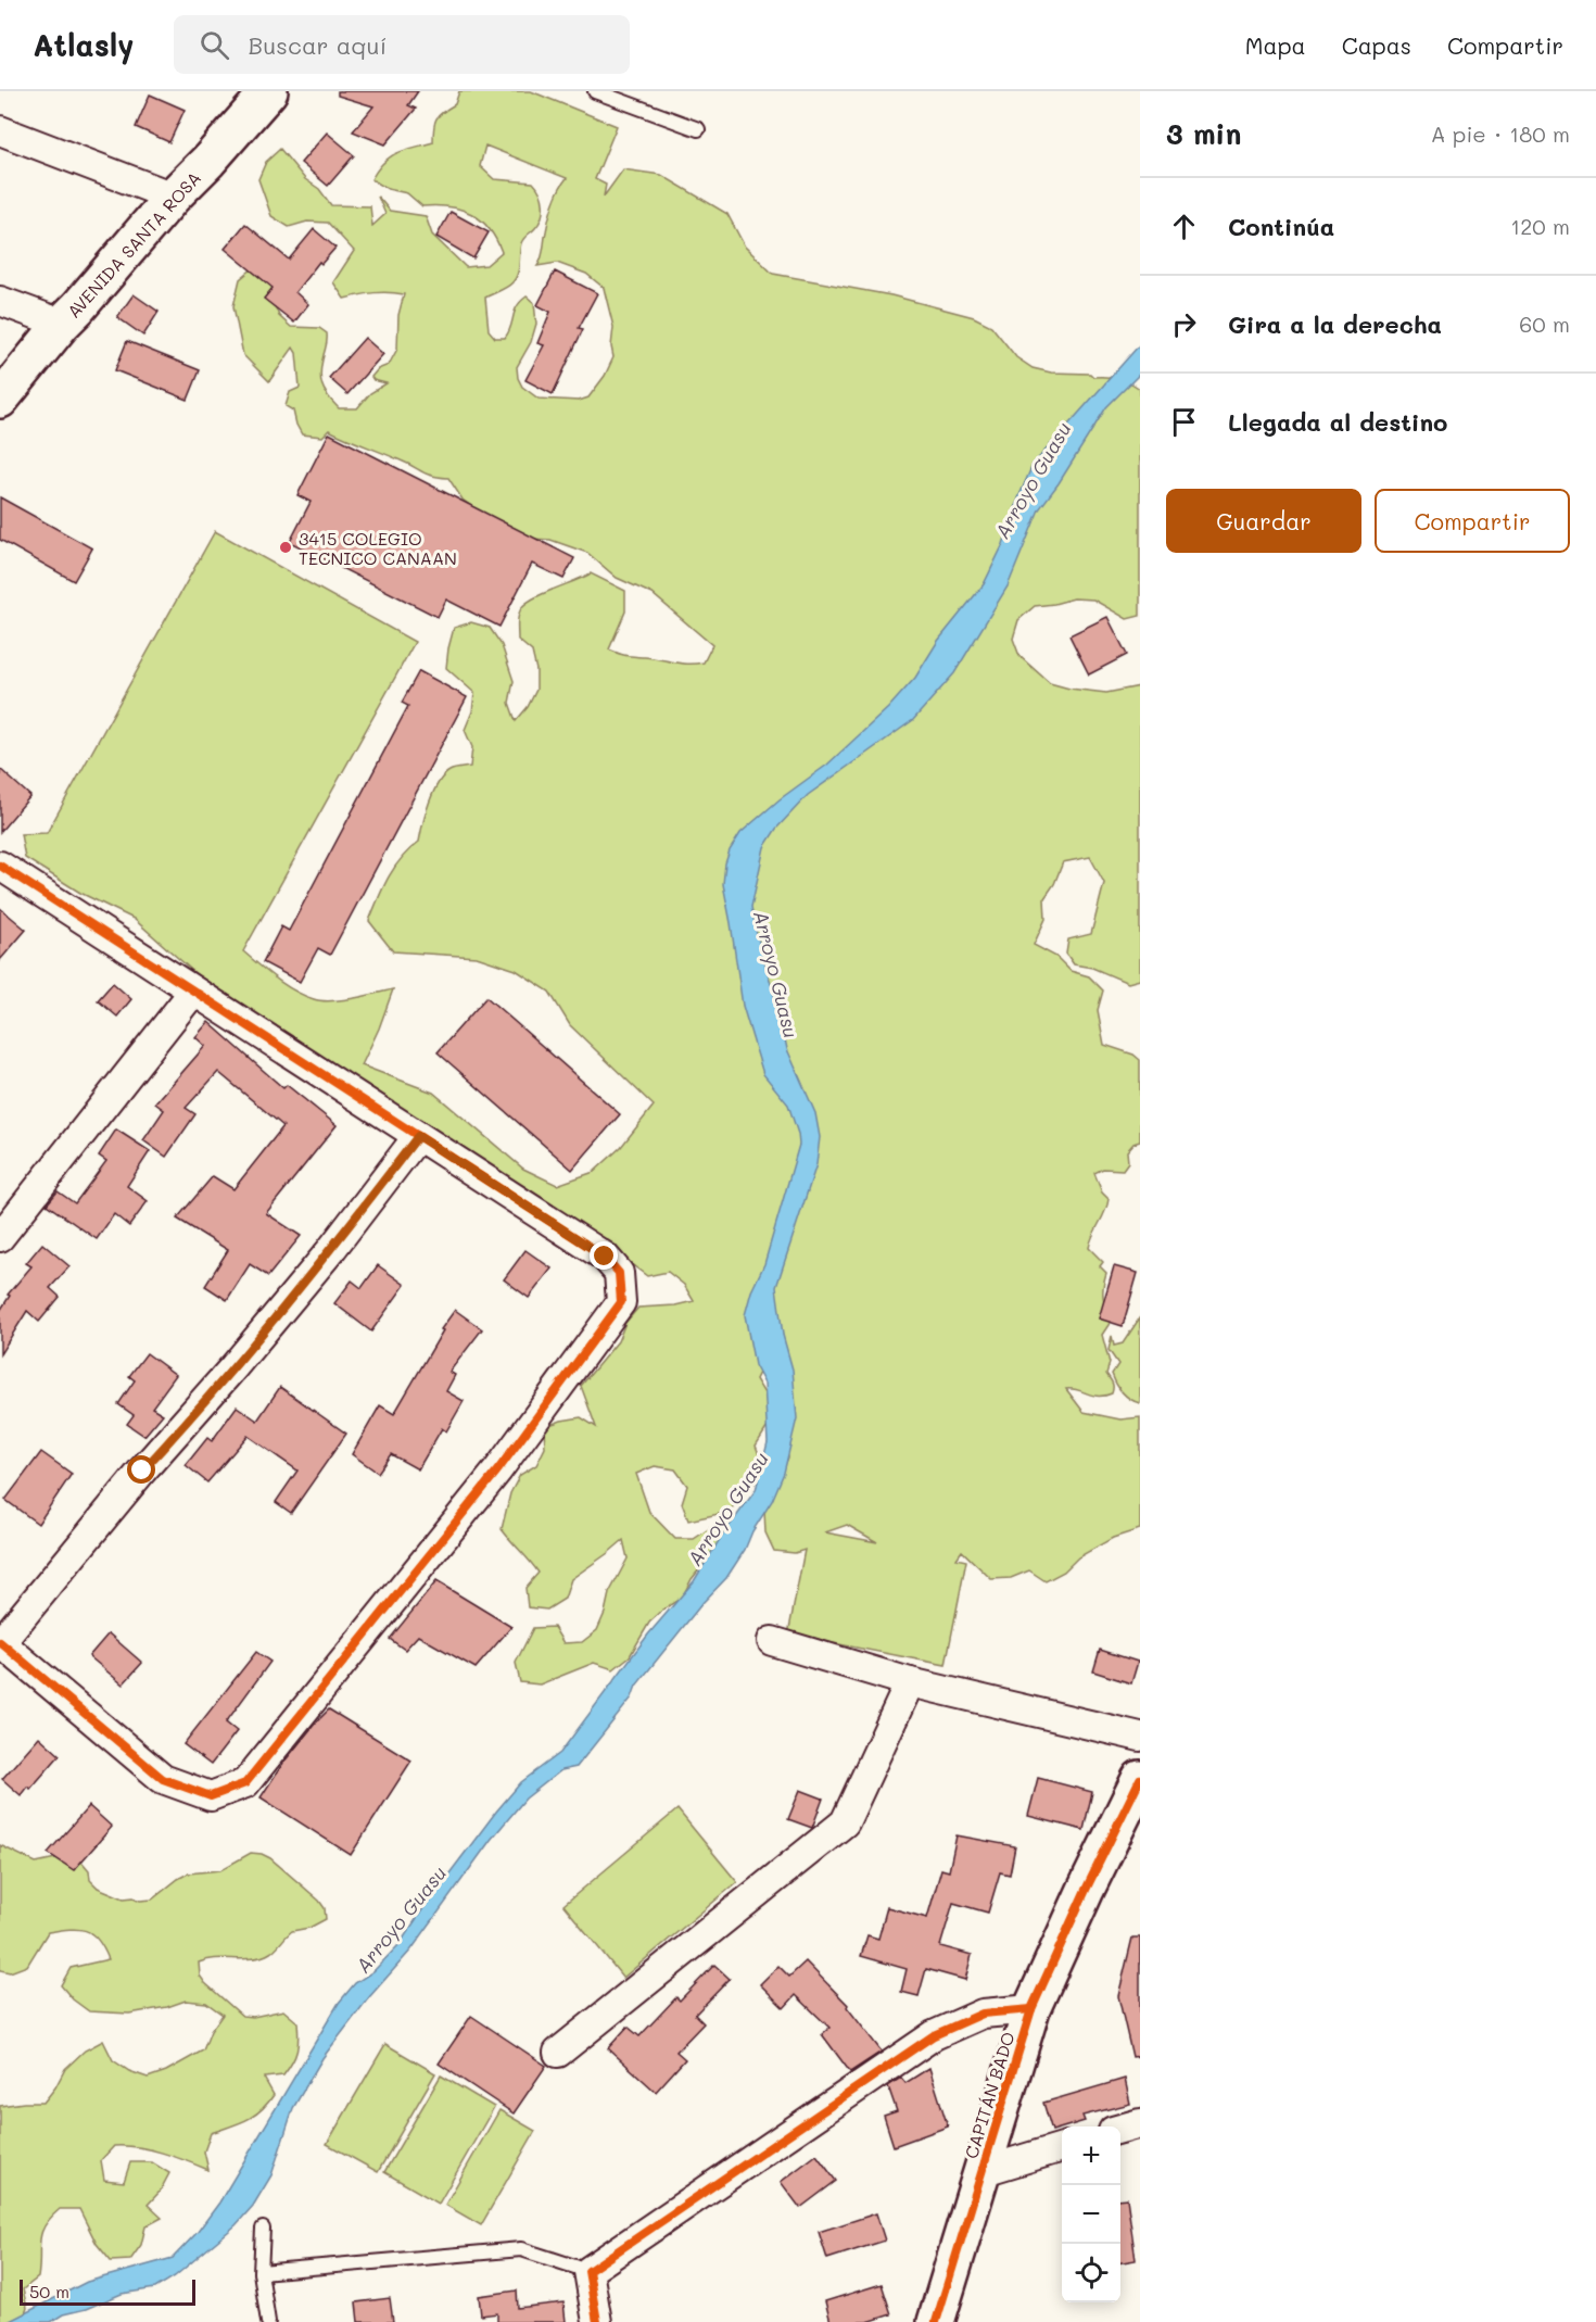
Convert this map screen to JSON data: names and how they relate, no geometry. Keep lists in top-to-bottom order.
{
  "streets": {
    "street": ["AVENIDA SANTA ROSA", "CAPITÁN BADO"]
  },
  "water": ["Arroyo Guasu"],
  "places": ["3415 COLEGIO TECNICO CANAAN"],
  "scale_bar": "50 m",
  "page": {
    "header": "Atlasly",
    "search": "Buscar aquí",
    "nav": ["Mapa", "Capas", "Compartir"],
    "heading": ["3 min", "A pie · 180 m"],
    "list": [
      ["Continúa", "120 m"],
      ["Gira a la derecha", "60 m"],
      "Llegada al destino"
    ],
    "buttons": ["Guardar", "Compartir"],
    "map_buttons": ["+", "−"],
    "scale": "50 m"
  }
}
